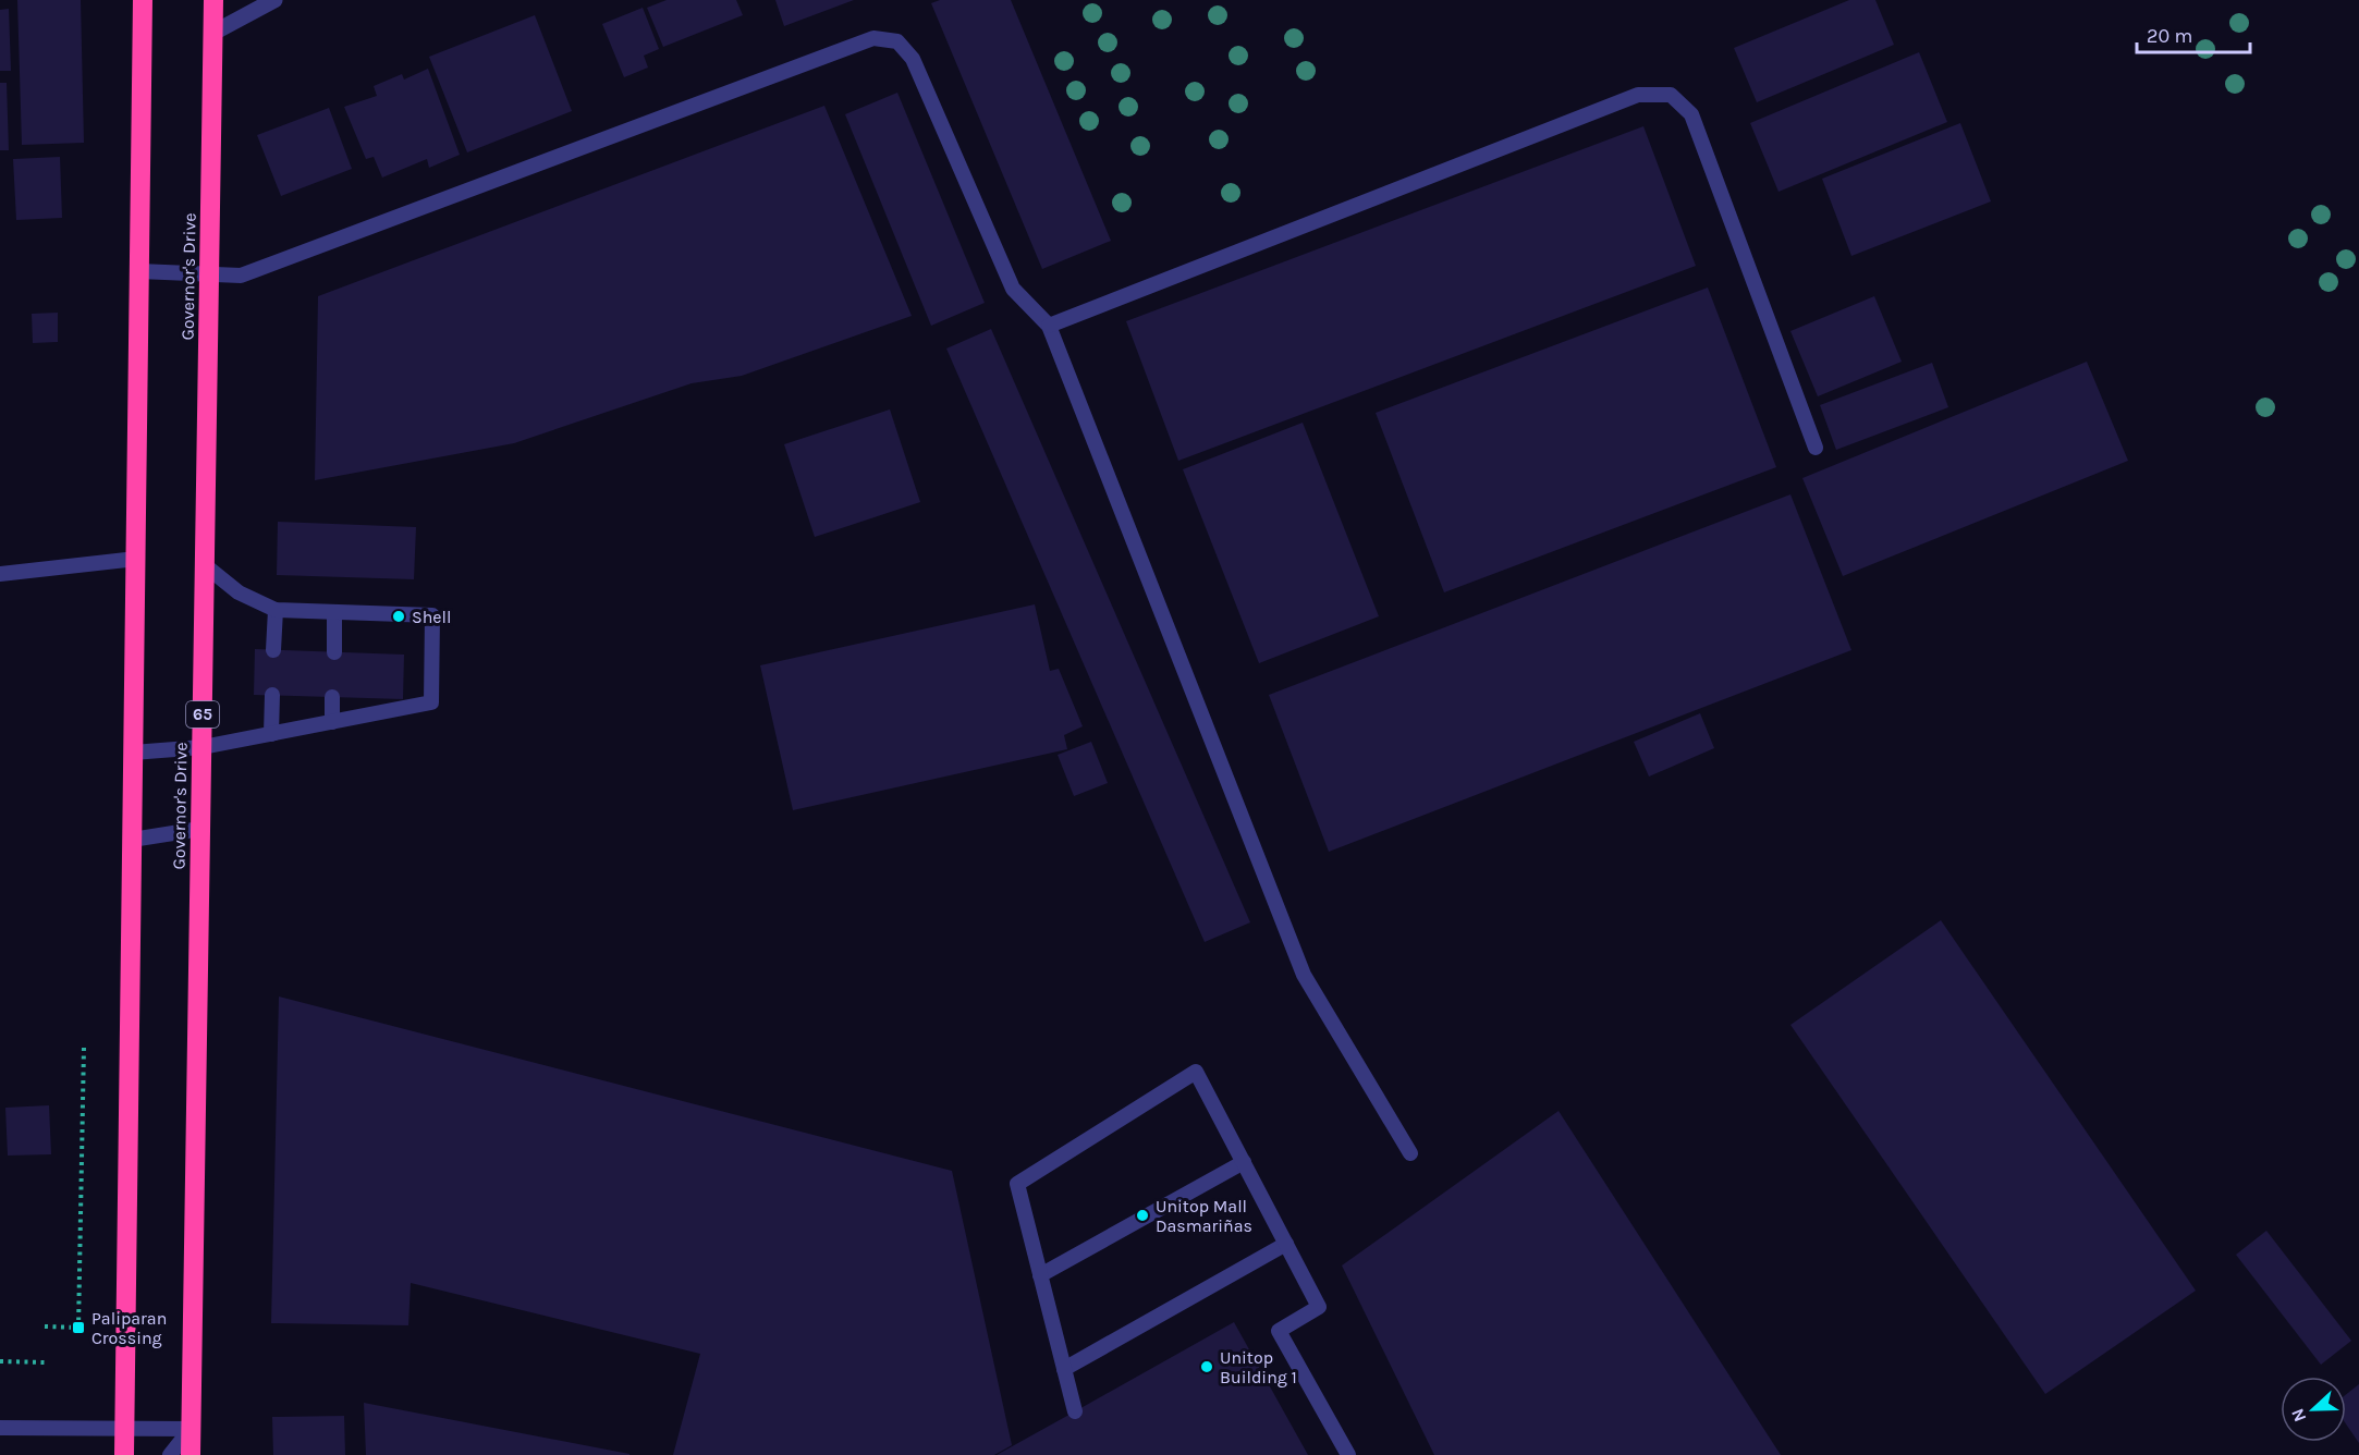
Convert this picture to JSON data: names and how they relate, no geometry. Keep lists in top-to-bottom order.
{
  "streets": {
    "highway": ["Governor's Drive", "65"]
  },
  "places": {
    "other": ["Shell", "Unitop Mall Dasmariñas", "Unitop Building 1"],
    "transit": ["Paliparan Crossing"]
  },
  "scale_bar": "20 m",
  "north": "left"
}
